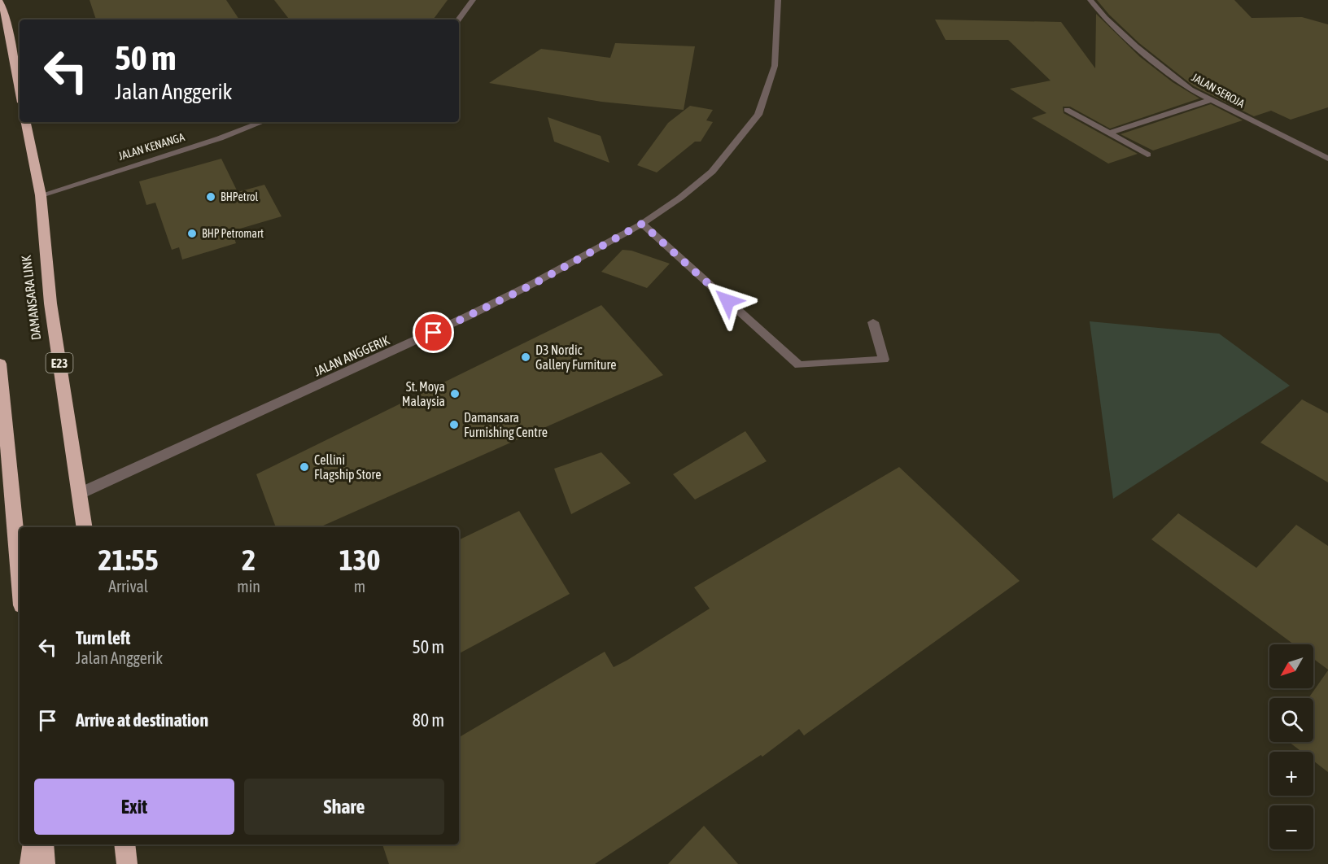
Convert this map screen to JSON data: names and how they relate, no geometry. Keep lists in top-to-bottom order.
{
  "streets": {
    "highway": ["DAMANSARA LINK", "E23"],
    "street": ["JALAN SEROJA", "JALAN KENANGA", "JALAN ANGGERIK"]
  },
  "crossings": [
    ["JALAN KENANGA", "DAMANSARA LINK"],
    ["DAMANSARA LINK", "JALAN ANGGERIK"]
  ],
  "places": [
    "BHPetrol",
    "BHP Petromart",
    "D3 Nordic Gallery Furniture",
    "St. Moya Malaysia",
    "Damansara Furnishing Centre",
    "Cellini Flagship Store"
  ],
  "north": "bottom left",
  "page": {
    "turn": ["50 m", "Jalan Anggerik"],
    "eta": [
      "21:55",
      "Arrival",
      "2",
      "min",
      "130",
      "m"
    ],
    "list": [
      {
        "name": "Turn left",
        "note": "Jalan Anggerik",
        "value": "50 m"
      },
      {
        "name": "Arrive at destination",
        "value": "80 m"
      }
    ],
    "map_buttons": ["+", "−"],
    "buttons": ["Exit", "Share"]
  }
}
